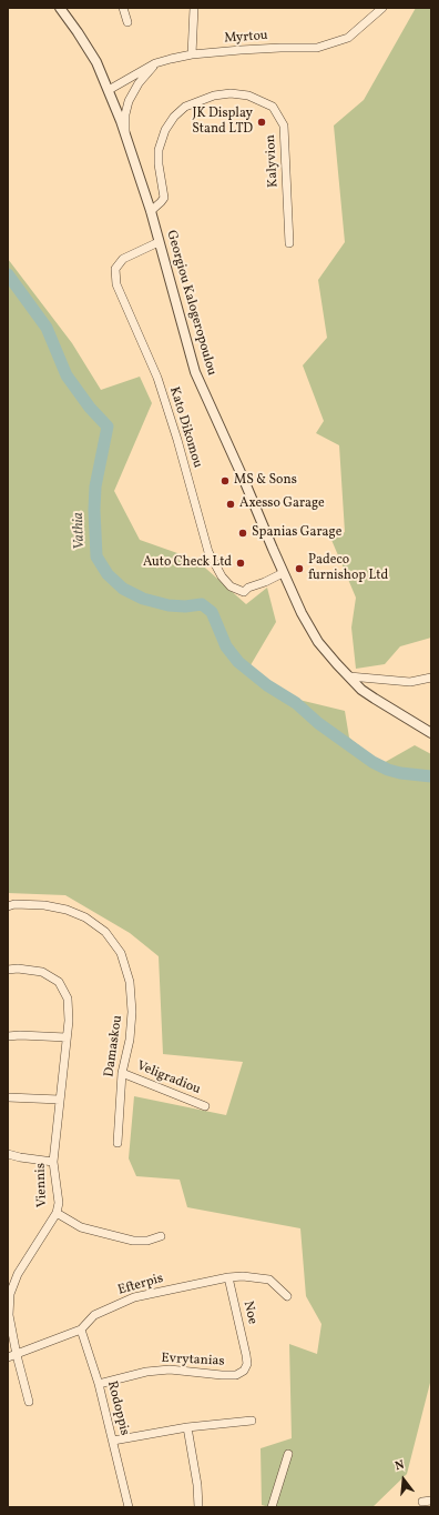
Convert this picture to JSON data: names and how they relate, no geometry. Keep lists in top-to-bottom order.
{
  "streets": {
    "street": [
      "Myrtou",
      "Kalyvion",
      "Georgiou Kalogeropoulou",
      "Kato Dikomou",
      "Damaskou",
      "Veligradiou",
      "Viennis",
      "Efterpis",
      "Noe",
      "Evrytanias",
      "Rodoppis"
    ]
  },
  "crossings": [
    ["Myrtou", "Georgiou Kalogeropoulou"],
    ["Kalyvion", "Georgiou Kalogeropoulou"],
    ["Georgiou Kalogeropoulou", "Kato Dikomou"],
    ["Damaskou", "Veligradiou"],
    ["Viennis", "Efterpis"],
    ["Efterpis", "Noe"],
    ["Efterpis", "Rodoppis"],
    ["Noe", "Evrytanias"],
    ["Evrytanias", "Rodoppis"]
  ],
  "water": ["Vathia"],
  "places": [
    "JK Display Stand LTD",
    "MS & Sons",
    "Axesso Garage",
    "Spanias Garage",
    "Auto Check Ltd",
    "Padeco furnishop Ltd"
  ],
  "north": "top"
}
